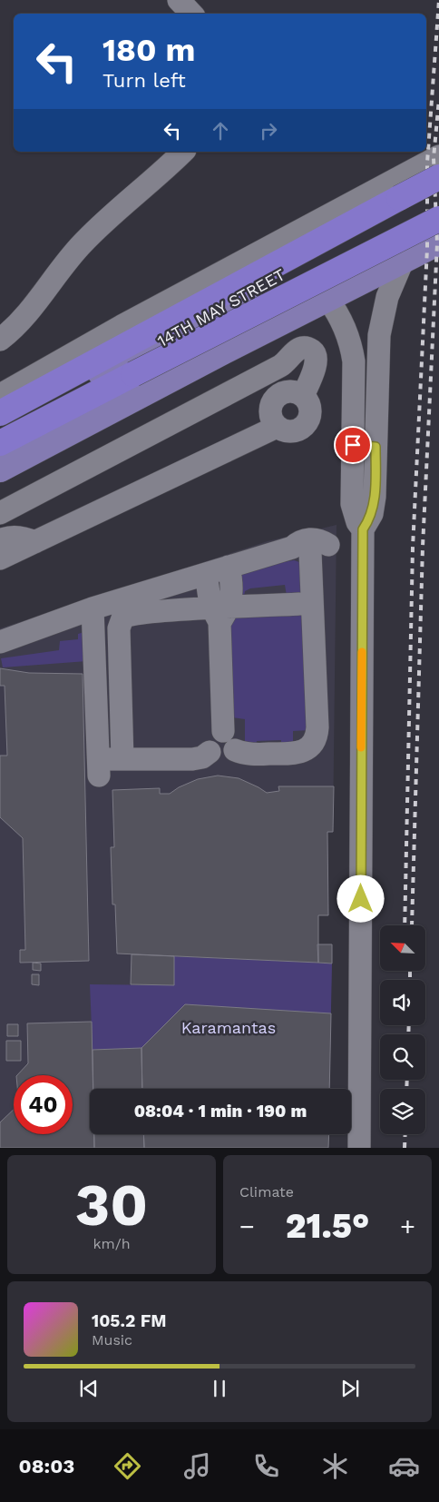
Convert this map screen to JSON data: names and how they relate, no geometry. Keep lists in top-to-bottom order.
{
  "streets": {
    "main road": ["14TH MAY STREET"]
  },
  "parks": ["Karamantas"],
  "north": "top left",
  "page": {
    "turn": ["180 m", "Turn left"],
    "limit": "40",
    "trip": "08:04 · 1 min · 190 m",
    "tile": [
      ["30", "km/h"],
      "Climate"
    ],
    "heat": ["−", "21.5°", "+"],
    "song": ["105.2 FM", "Music"],
    "tabs": "08:03"
  }
}
